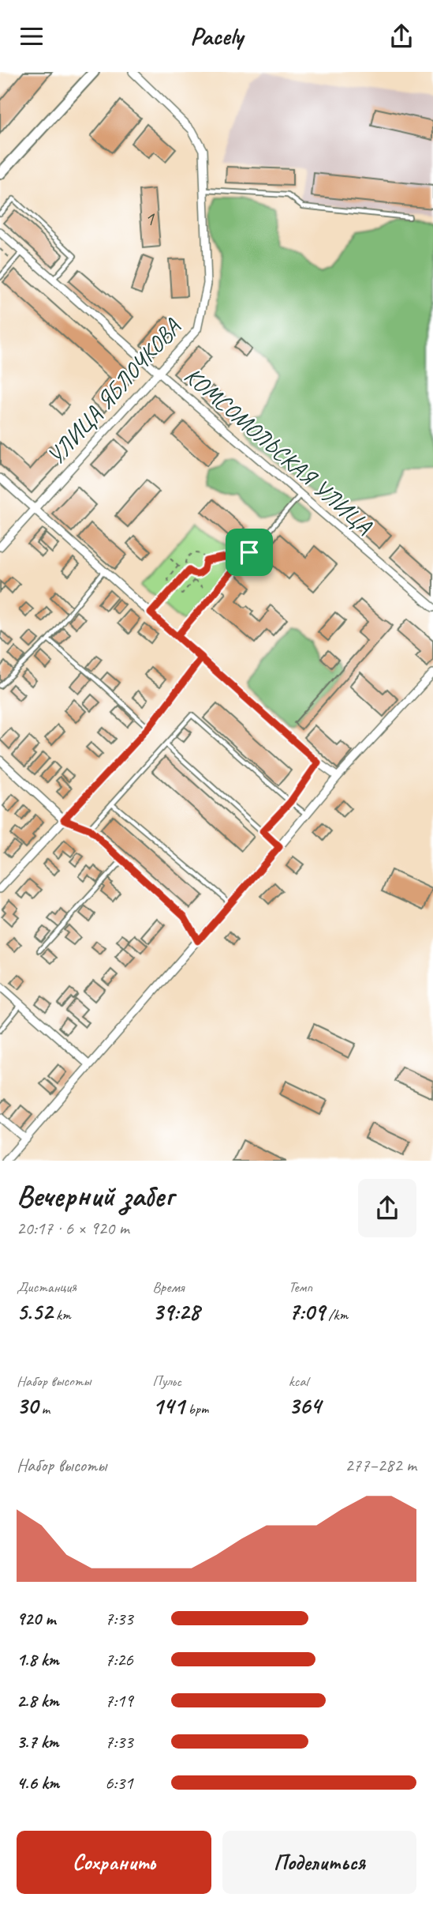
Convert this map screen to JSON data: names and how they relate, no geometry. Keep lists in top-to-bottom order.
{
  "streets": {
    "street": ["УЛИЦА ЯБЛОЧКОВА", "КОМСОМОЛЬСКАЯ УЛИЦА"]
  },
  "crossings": [
    ["УЛИЦА ЯБЛОЧКОВА", "КОМСОМОЛЬСКАЯ УЛИЦА"]
  ],
  "house_numbers": ["1"],
  "page": {
    "header": "Pacely",
    "heading": ["Вечерний забег", "20:17 · 6 × 920 m"],
    "stats": [
      ["Дистанция", "5.52 km"],
      ["Время", "39:28"],
      ["Темп", "7:09 /km"],
      ["Набор высоты", "30 m"],
      ["Пульс", "141 bpm"],
      ["kcal", "364"]
    ],
    "chart": ["Набор высоты", "277–282 m"],
    "list": [
      {
        "name": "920 m",
        "note": "7:33"
      },
      {
        "name": "1.8 km",
        "note": "7:26"
      },
      {
        "name": "2.8 km",
        "note": "7:19"
      },
      {
        "name": "3.7 km",
        "note": "7:33"
      },
      {
        "name": "4.6 km",
        "note": "6:31"
      }
    ],
    "buttons": ["Сохранить", "Поделиться"]
  }
}
